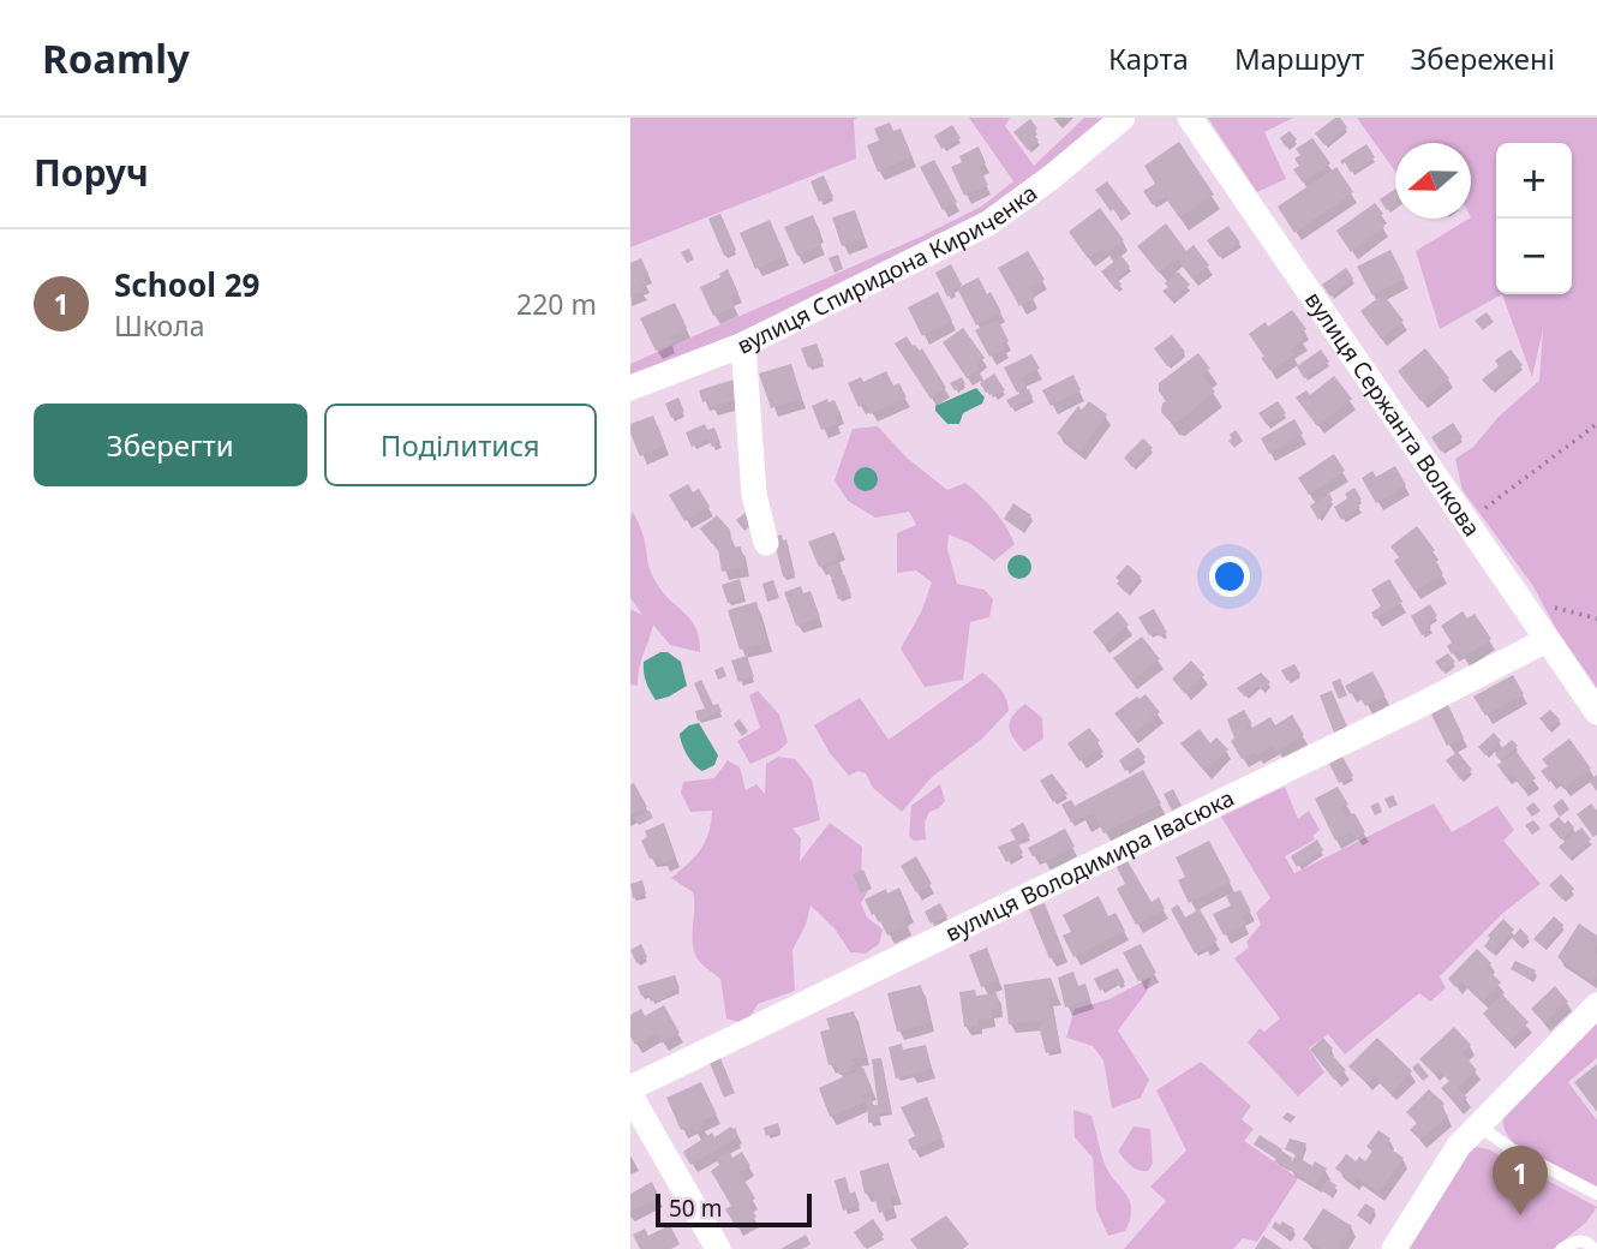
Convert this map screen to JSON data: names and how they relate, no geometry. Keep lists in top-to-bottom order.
{
  "streets": {
    "street": ["вулиця Спиридона Кириченка", "вулиця Сержанта Волкова", "вулиця Володимира Івасюка"]
  },
  "crossings": [
    ["вулиця Сержанта Волкова", "вулиця Володимира Івасюка"]
  ],
  "scale_bar": "50 m",
  "north": "left",
  "page": {
    "header": "Roamly",
    "nav": ["Карта", "Маршрут", "Збережені"],
    "heading": "Поруч",
    "map_buttons": ["+", "−"],
    "list": [
      {
        "mark": "1",
        "name": "School 29",
        "note": "Школа",
        "value": "220 m"
      }
    ],
    "buttons": ["Зберегти", "Поділитися"],
    "pins": "1",
    "scale": "50 m"
  }
}
